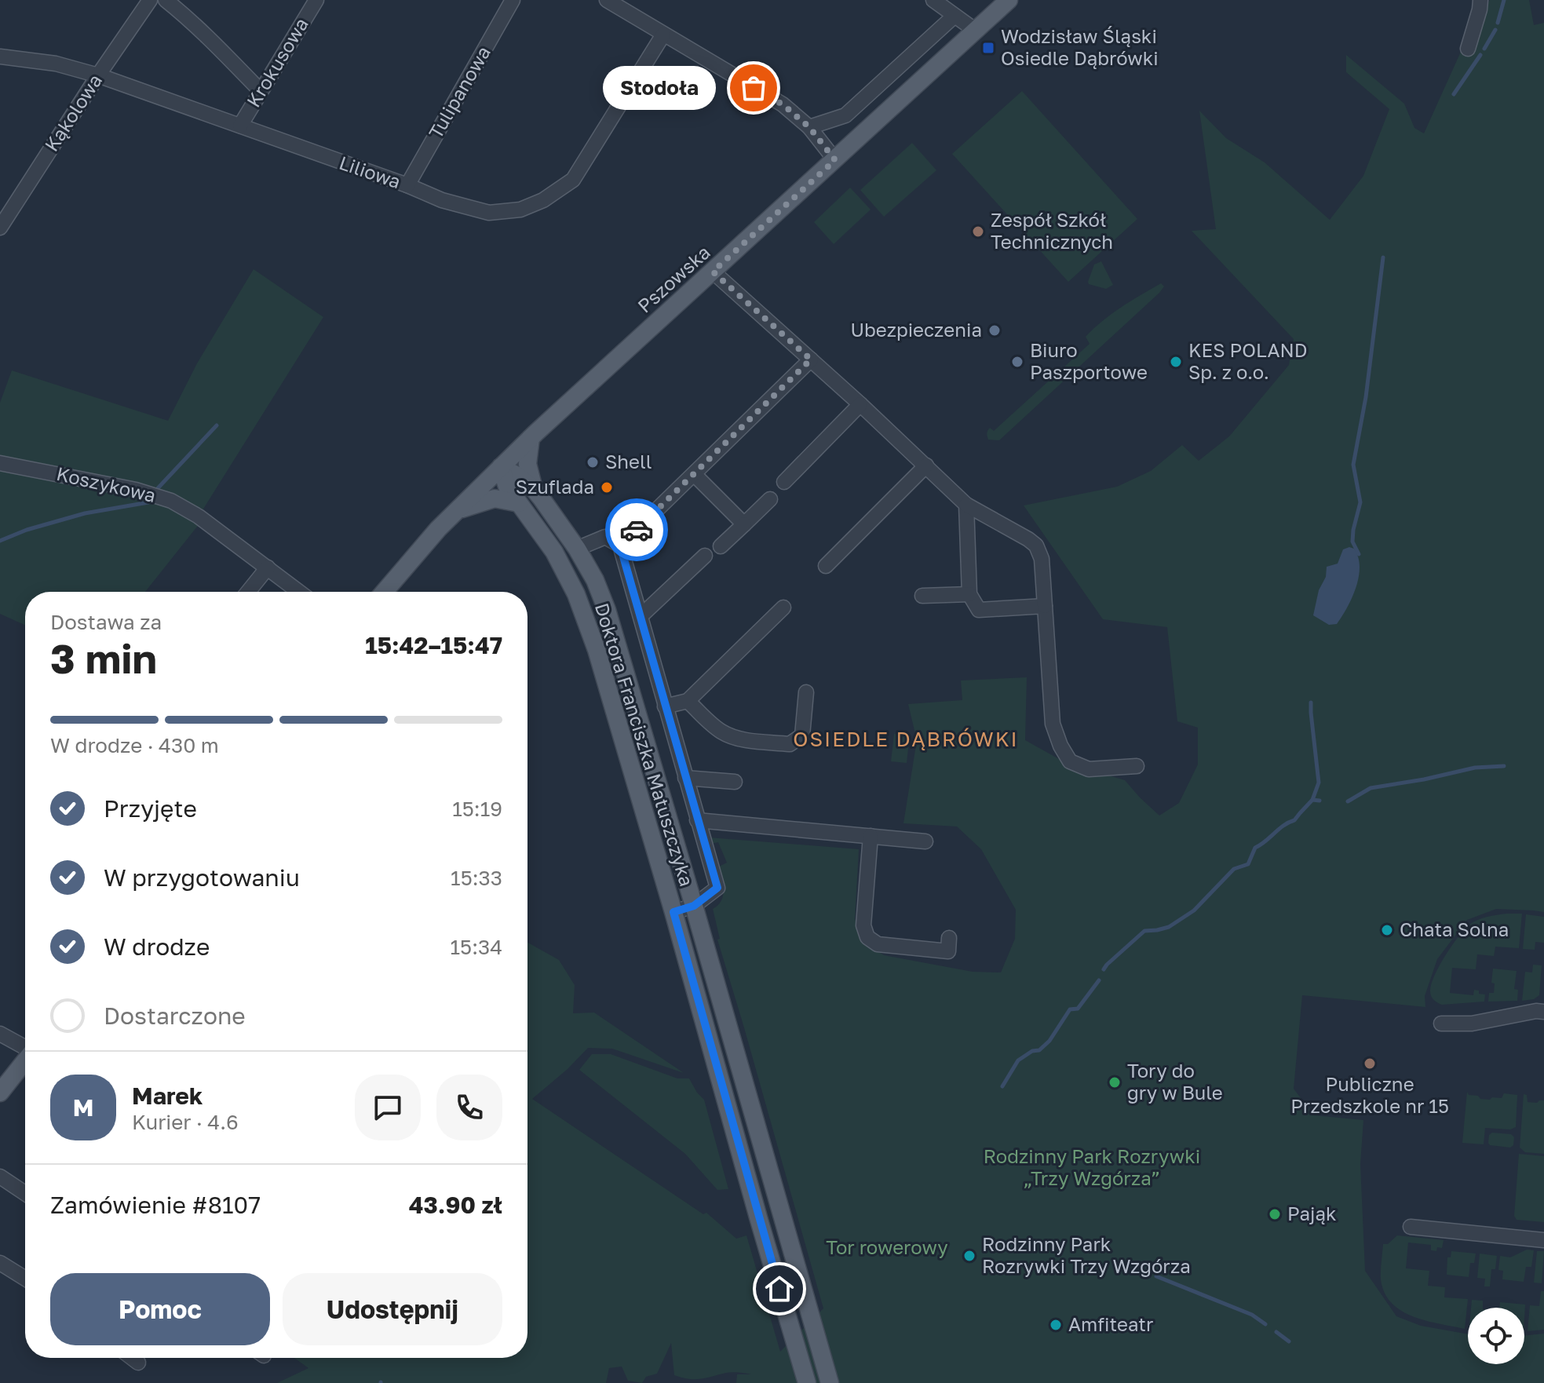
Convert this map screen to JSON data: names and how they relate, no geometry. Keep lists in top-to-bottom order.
{
  "streets": {
    "main road": ["Pszowska", "Doktora Franciszka Matuszczyka"],
    "street": [
      "Krokusowa",
      "Tulipanowa",
      "Kąkolowa",
      "Liliowa",
      "Koszykowa"
    ]
  },
  "crossings": [
    ["Krokusowa", "Liliowa"],
    ["Tulipanowa", "Liliowa"],
    ["Kąkolowa", "Liliowa"],
    ["Pszowska", "Doktora Franciszka Matuszczyka"]
  ],
  "districts": ["OSIEDLE DĄBRÓWKI"],
  "parks": ["Rodzinny Park Rozrywki „Trzy Wzgórza”", "Tor rowerowy"],
  "places": {
    "transit": ["Wodzisław Śląski Osiedle Dąbrówki"],
    "other": [
      "Stodoła",
      "Zespół Szkół Technicznych",
      "Ubezpieczenia",
      "Biuro Paszportowe",
      "KES POLAND Sp. z o.o.",
      "Shell",
      "Szuflada",
      "Chata Solna",
      "Publiczne Przedszkole nr 15",
      "Tory do gry w Bule",
      "Pająk",
      "Rodzinny Park Rozrywki Trzy Wzgórza",
      "Amfiteatr"
    ]
  },
  "page": {
    "bubble": "Stodoła",
    "heading": ["3 min", "Dostawa za", "15:42–15:47"],
    "panel": [
      "Marek",
      "Kurier · 4.6",
      "Zamówienie #8107",
      "43.90 zł"
    ],
    "bar": "W drodze · 430 m",
    "list": [
      ["Przyjęte", "15:19"],
      ["W przygotowaniu", "15:33"],
      ["W drodze", "15:34"],
      "Dostarczone"
    ],
    "round": "M",
    "buttons": ["Pomoc", "Udostępnij"]
  }
}
